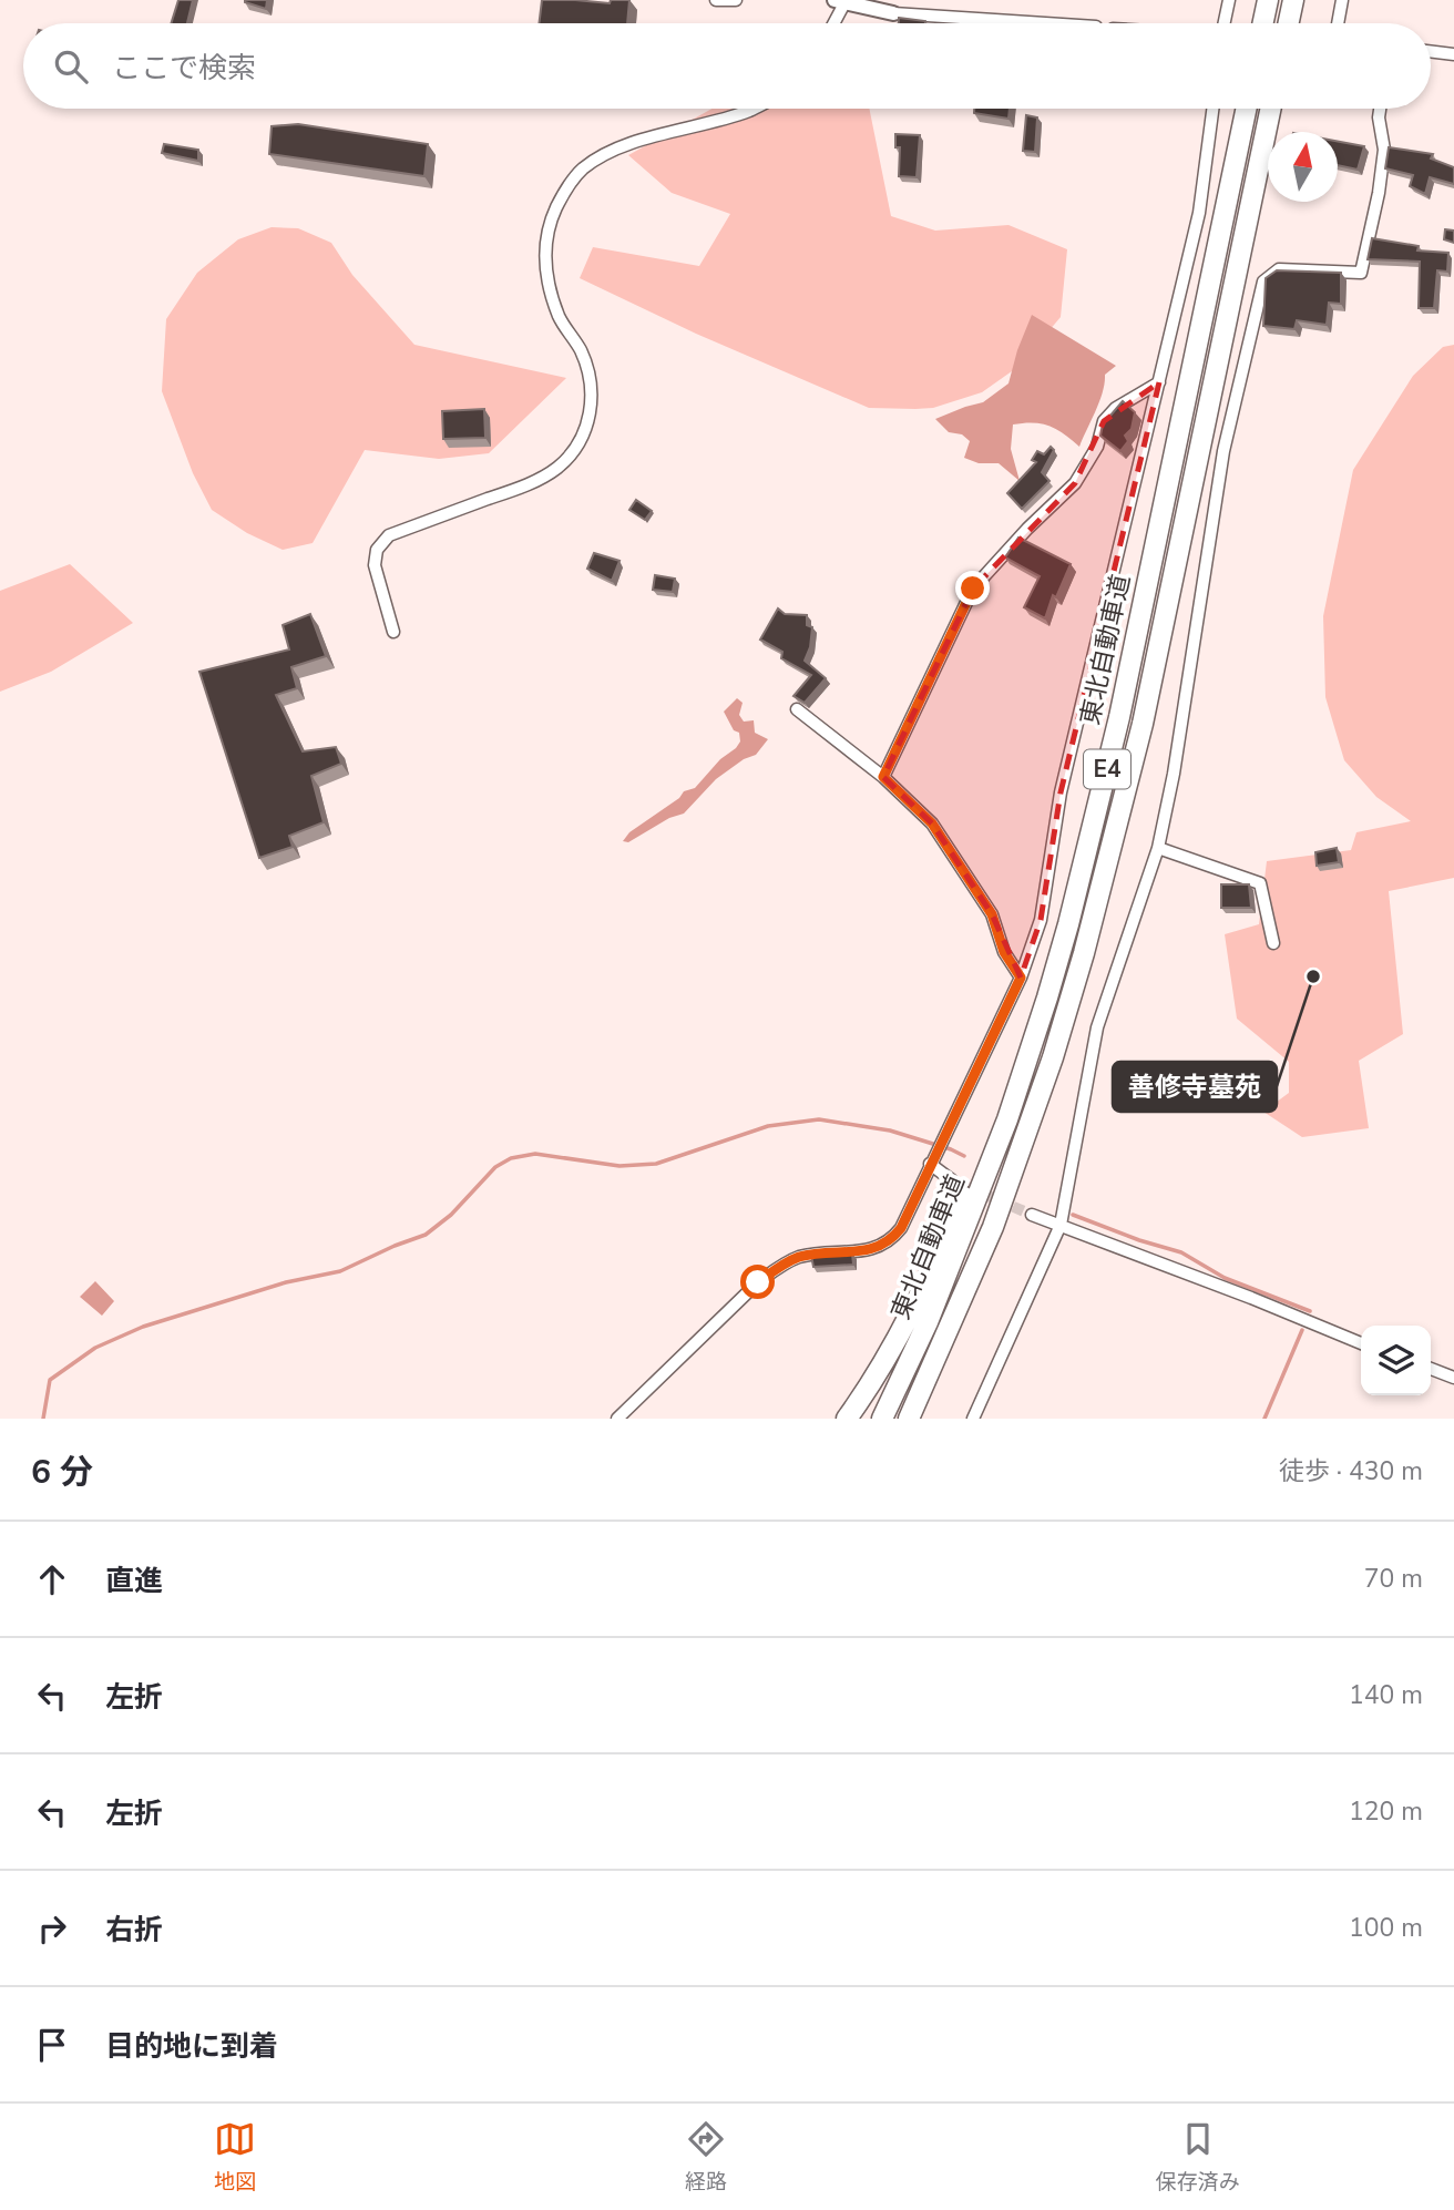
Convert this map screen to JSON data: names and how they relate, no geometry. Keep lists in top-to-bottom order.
{
  "streets": {
    "highway": ["東北自動車道", "E4"]
  },
  "places": ["善修寺墓苑"],
  "north": "top",
  "page": {
    "search": "ここで検索",
    "heading": ["6 分", "徒歩 · 430 m"],
    "list": [
      ["直進", "70 m"],
      ["左折", "140 m"],
      ["左折", "120 m"],
      ["右折", "100 m"],
      "目的地に到着"
    ],
    "nav": ["地図", "経路", "保存済み"]
  }
}
